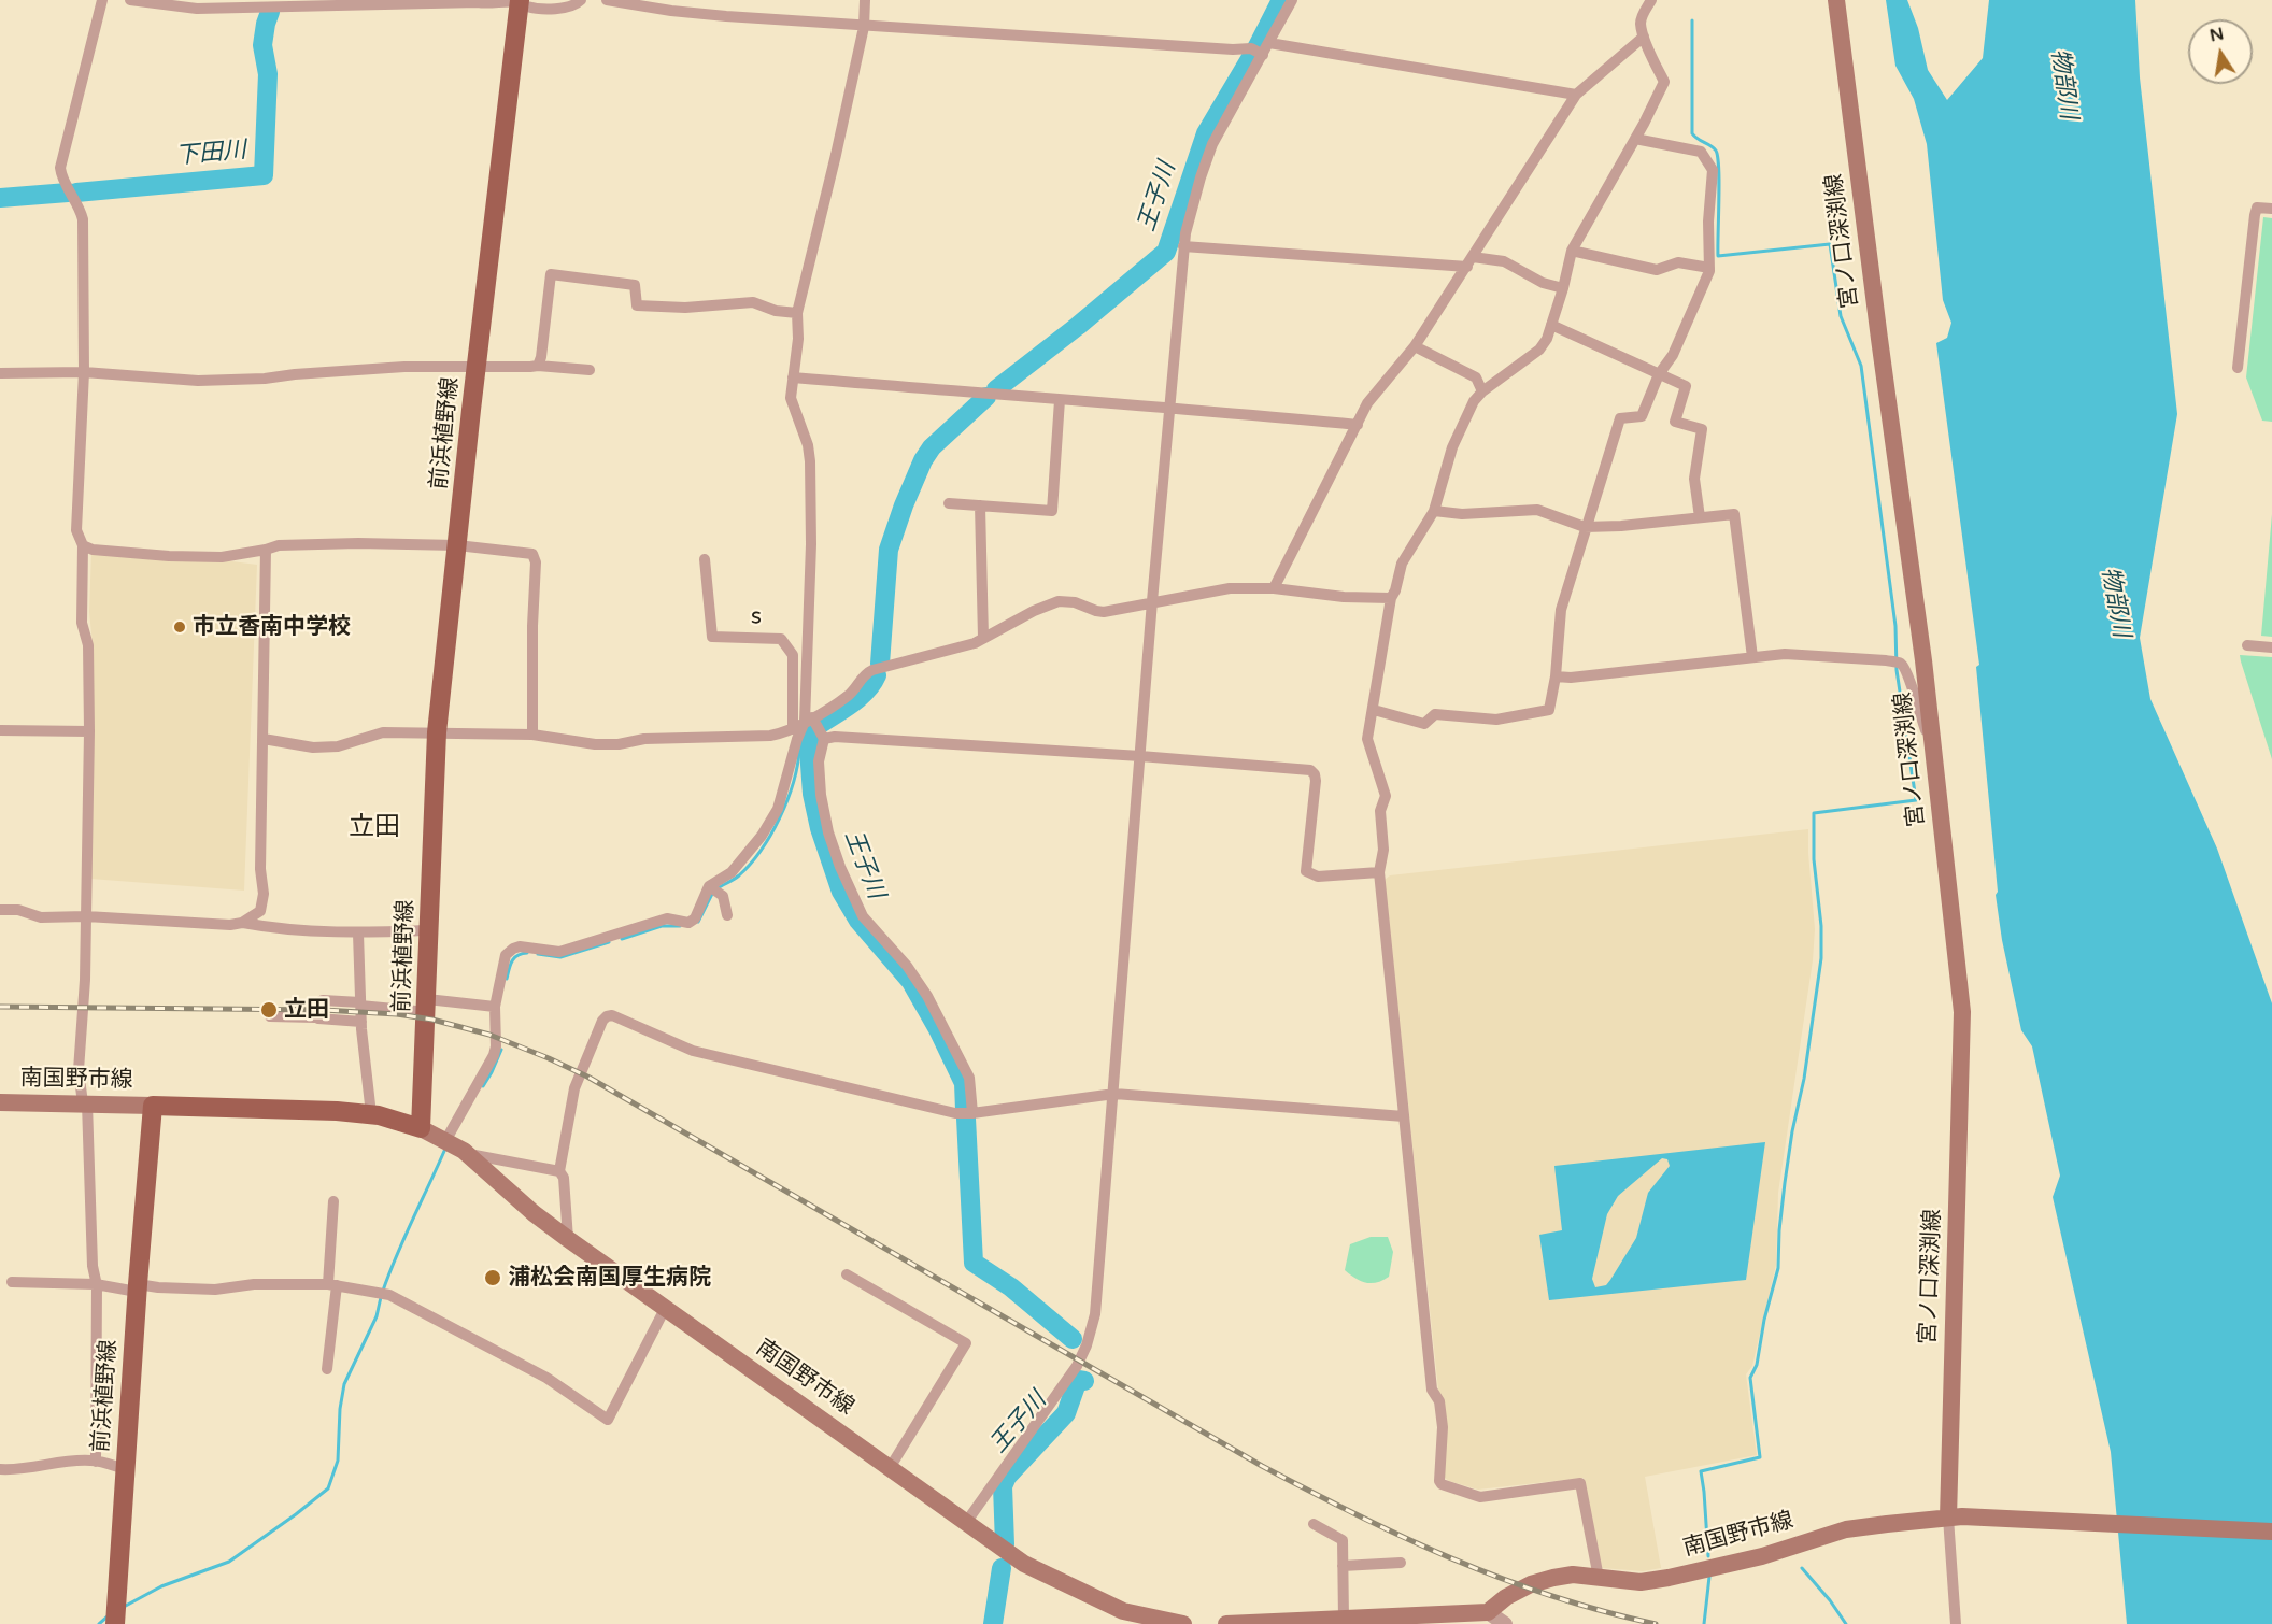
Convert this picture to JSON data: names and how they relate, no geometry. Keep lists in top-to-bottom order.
{
  "streets": {
    "main road": ["宮ノ口深渕線", "前浜植野線", "南国野市線"],
    "street": ["s"]
  },
  "crossings": [
    ["宮ノ口深渕線", "南国野市線"],
    ["前浜植野線", "南国野市線"]
  ],
  "districts": ["立田"],
  "water": ["物部川", "下田川", "王子川"],
  "places": ["市立香南中学校", "立田", "浦松会南国厚生病院"],
  "north": "top"
}
